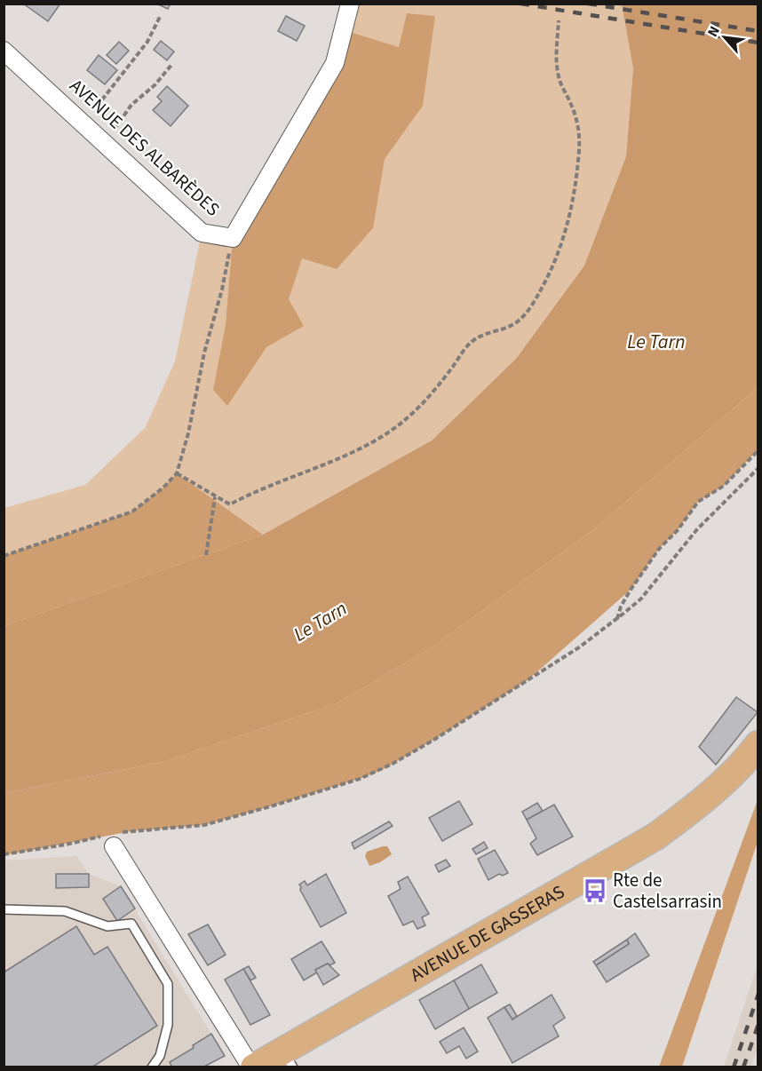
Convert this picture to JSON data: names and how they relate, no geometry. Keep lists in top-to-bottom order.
{
  "streets": {
    "main road": ["AVENUE DE GASSERAS"],
    "street": ["AVENUE DES ALBARÈDES"]
  },
  "water": ["Le Tarn"],
  "places": {
    "bus stop": ["Rte de Castelsarrasin"]
  },
  "north": "top left"
}
